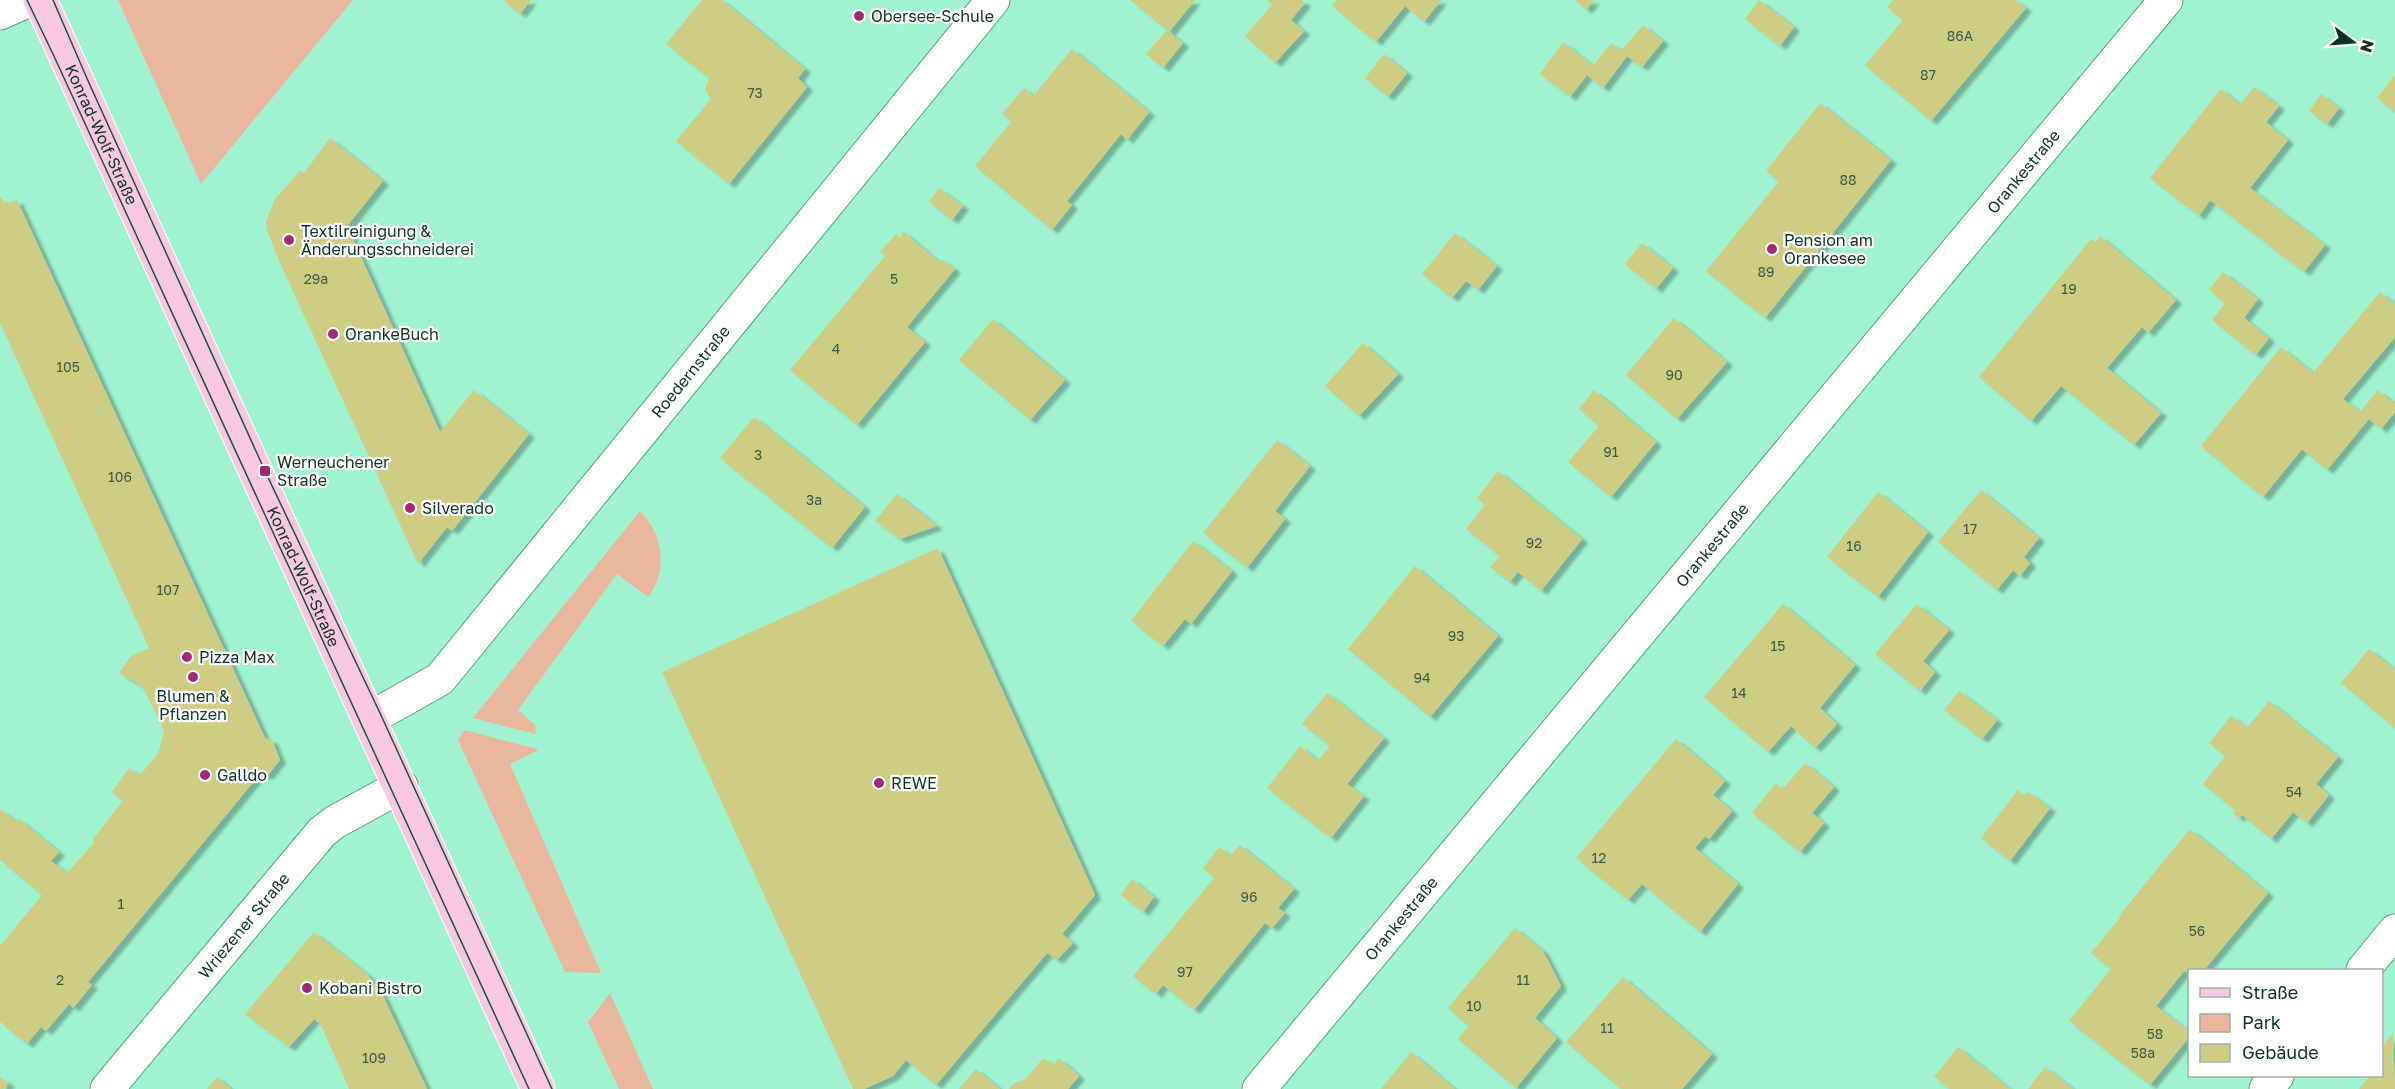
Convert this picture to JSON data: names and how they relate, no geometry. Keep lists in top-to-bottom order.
{
  "streets": {
    "main road": ["Konrad-Wolf-Straße"],
    "street": ["Orankestraße", "Roedernstraße", "Wriezener Straße"]
  },
  "crossings": [
    ["Konrad-Wolf-Straße", "Roedernstraße"],
    ["Konrad-Wolf-Straße", "Wriezener Straße"]
  ],
  "places": {
    "other": [
      "Obersee-Schule",
      "Textilreinigung & Änderungsschneiderei",
      "Pension am Orankesee",
      "OrankeBuch",
      "Silverado",
      "Pizza Max",
      "Blumen & Pflanzen",
      "Galldo",
      "REWE",
      "Kobani Bistro"
    ],
    "transit": ["Werneuchener Straße"]
  },
  "house_numbers": [
    "86A",
    "87",
    "73",
    "88",
    "89",
    "29a",
    "5",
    "19",
    "4",
    "105",
    "90",
    "91",
    "3",
    "106",
    "3a",
    "17",
    "92",
    "16",
    "107",
    "93",
    "15",
    "94",
    "14",
    "54",
    "12",
    "96",
    "1",
    "56",
    "97",
    "2",
    "11",
    "10",
    "11",
    "58",
    "58a",
    "109"
  ],
  "legend": ["Straße", "Park", "Gebäude"],
  "north": "right"
}
